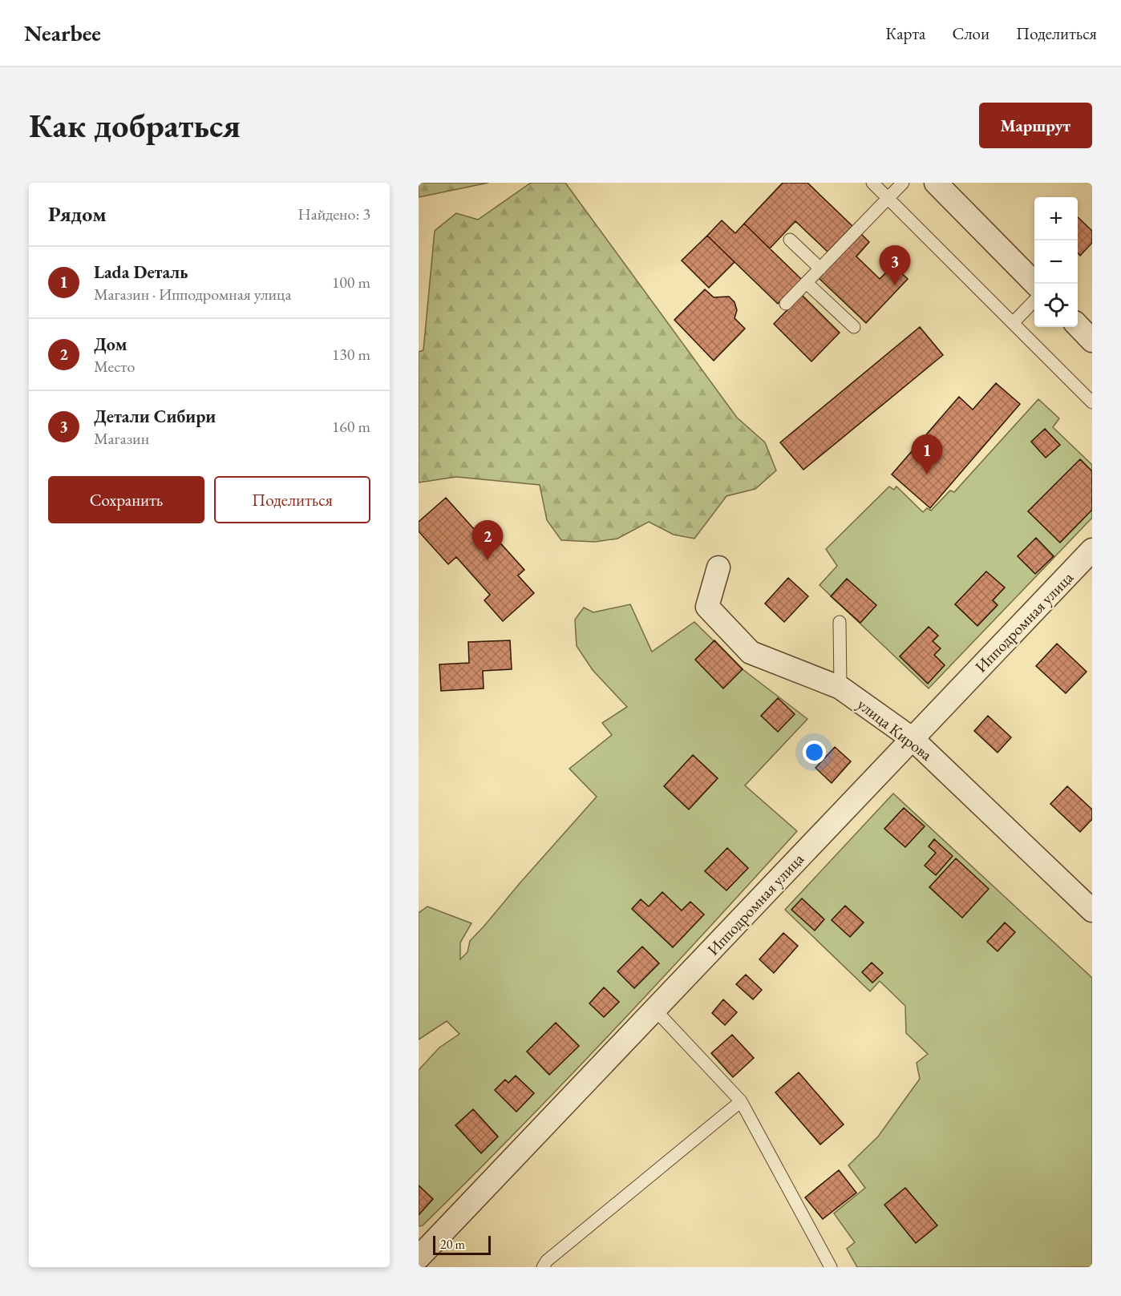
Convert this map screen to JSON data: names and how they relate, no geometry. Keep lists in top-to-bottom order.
{
  "streets": {
    "street": ["Ипподромная улица", "улица Кирова"]
  },
  "crossings": [
    ["Ипподромная улица", "улица Кирова"]
  ],
  "scale_bar": "20 m",
  "page": {
    "header": "Nearbee",
    "nav": ["Карта", "Слои", "Поделиться"],
    "buttons": [
      "Маршрут",
      ["Сохранить", "Поделиться"]
    ],
    "title": "Как добраться",
    "heading": ["Рядом", "Найдено: 3"],
    "map_buttons": ["+", "−"],
    "list": [
      {
        "mark": "1",
        "name": "Lada Dеталь",
        "note": "Магазин · Ипподромная улица",
        "value": "100 m"
      },
      {
        "mark": "2",
        "name": "Дом",
        "note": "Место",
        "value": "130 m"
      },
      {
        "mark": "3",
        "name": "Детали Сибири",
        "note": "Магазин",
        "value": "160 m"
      }
    ],
    "pins": ["3", "1", "2"],
    "scale": "20 m"
  }
}
